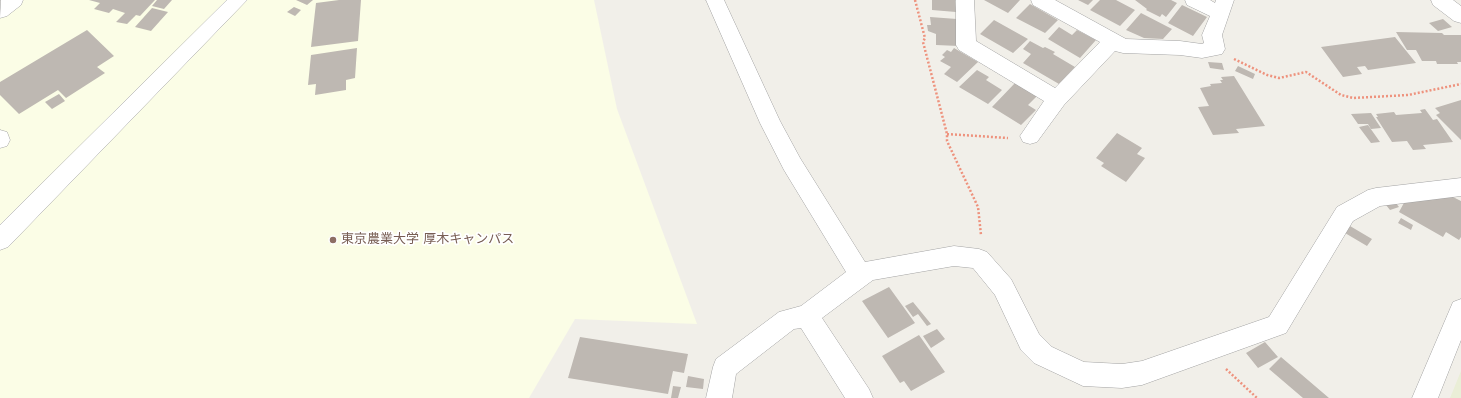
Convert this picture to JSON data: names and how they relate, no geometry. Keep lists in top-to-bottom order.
{
  "places": ["東京農業大学 厚木キャンパス"]
}
